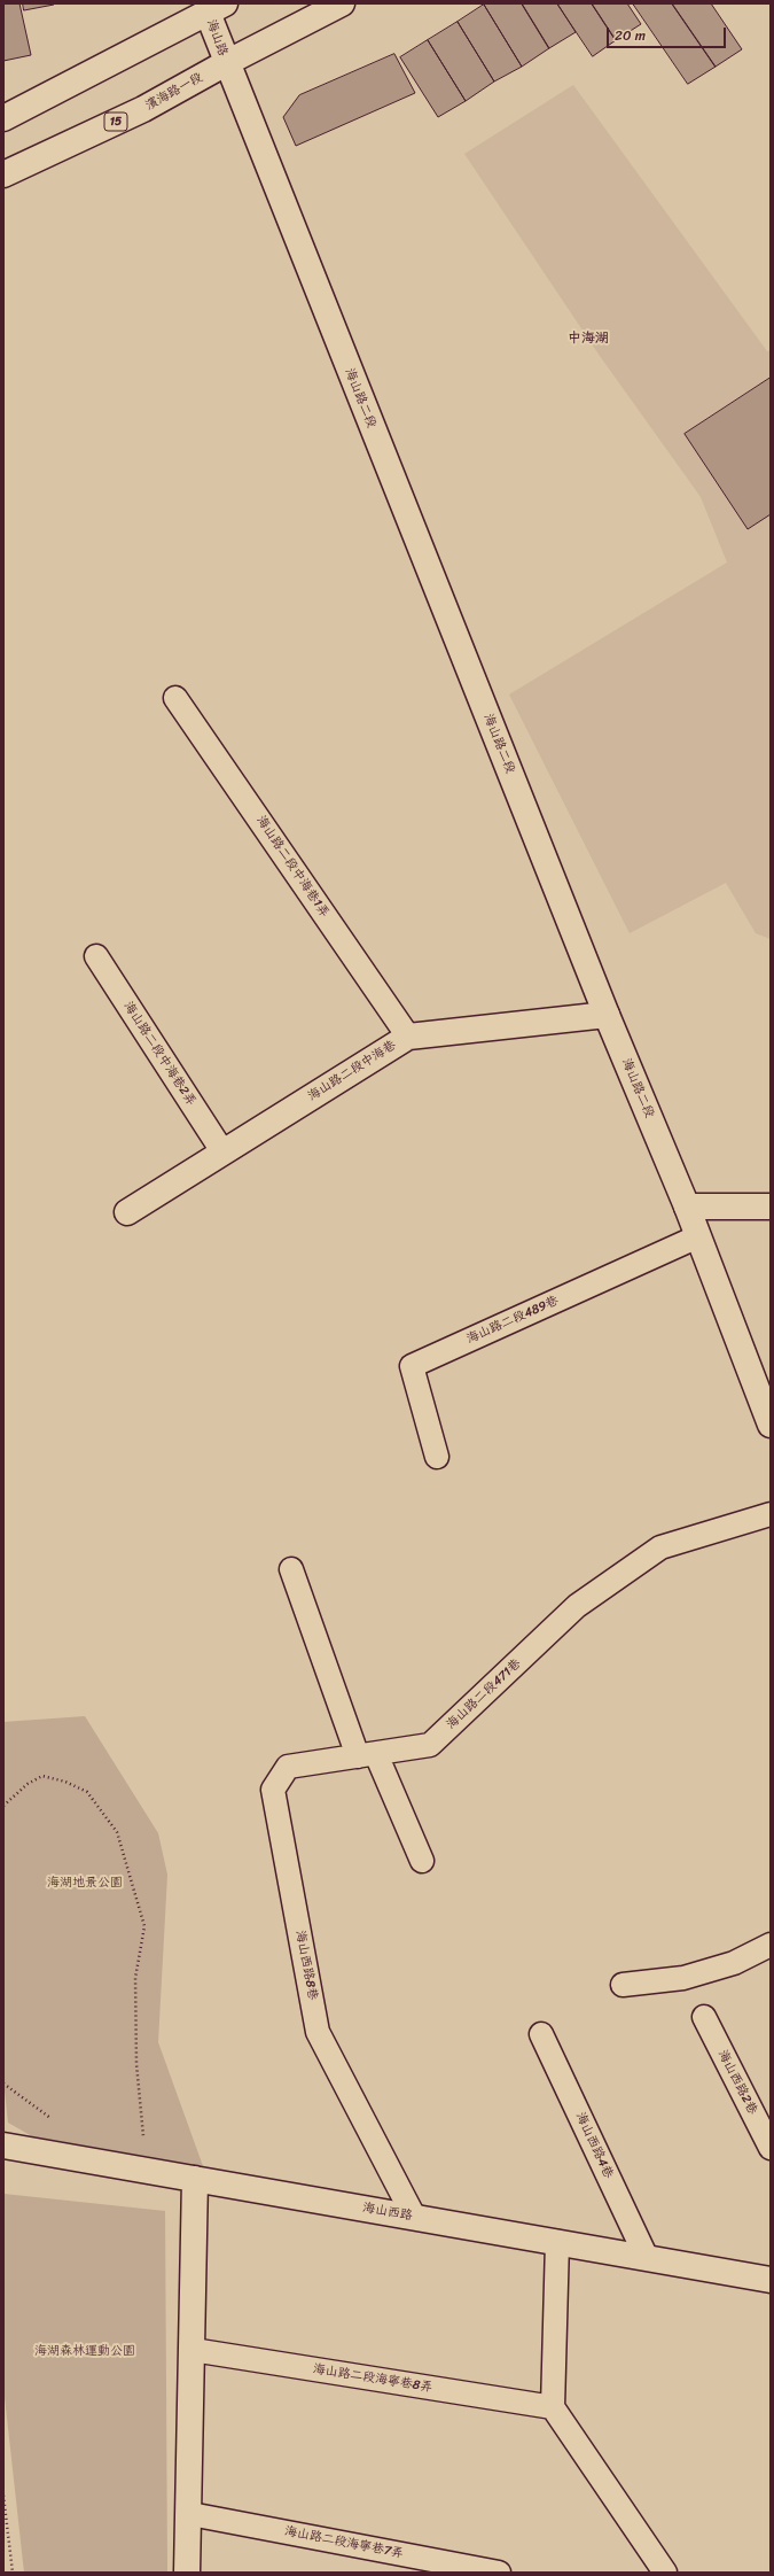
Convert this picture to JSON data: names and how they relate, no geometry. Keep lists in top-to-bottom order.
{
  "streets": {
    "main road": [
      "海山路",
      "濱海路一段",
      "15",
      "海山路二段",
      "海山路二段中海巷",
      "海山西路"
    ],
    "lane": [
      "海山路二段中海巷1弄",
      "海山路二段中海巷2弄",
      "海山路二段489巷",
      "海山路二段471巷",
      "海山西路8巷",
      "海山西路2巷",
      "海山西路4巷",
      "海山路二段海寧巷8弄",
      "海山路二段海寧巷7弄"
    ]
  },
  "crossings": [
    ["海山路", "濱海路一段"],
    ["海山路", "海山路二段"],
    ["濱海路一段", "海山路二段"],
    ["海山路二段", "海山路二段中海巷"],
    ["海山路二段", "海山路二段489巷"],
    ["海山路二段中海巷1弄", "海山路二段中海巷"],
    ["海山路二段中海巷2弄", "海山路二段中海巷"],
    ["海山路二段471巷", "海山西路8巷"],
    ["海山西路8巷", "海山西路"],
    ["海山西路4巷", "海山西路"]
  ],
  "districts": ["中海湖"],
  "parks": ["海湖地景公園", "海湖森林運動公園"],
  "scale_bar": "20 m"
}
